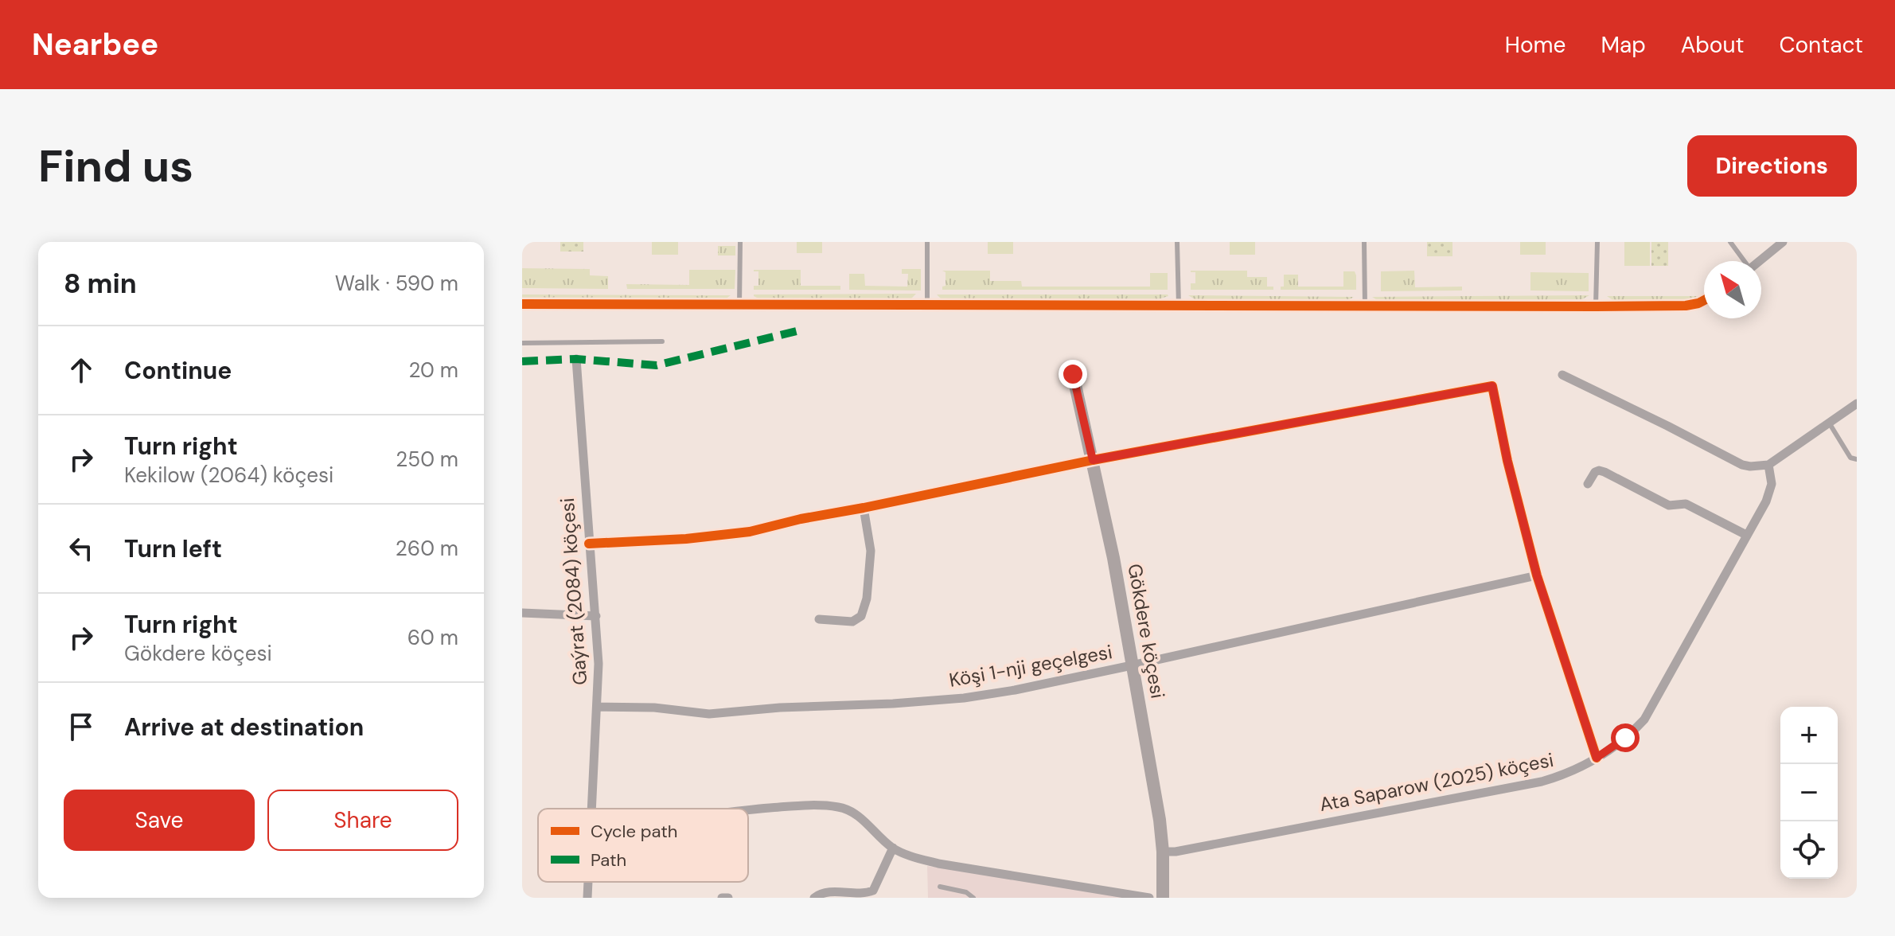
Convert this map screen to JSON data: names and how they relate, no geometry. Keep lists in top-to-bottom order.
{
  "streets": {
    "street": [
      "Gaýrat (2084) köçesi",
      "Gökdere köçesi",
      "Köşi 1-nji geçelgesi",
      "Ata Saparow (2025) köçesi"
    ]
  },
  "crossings": [
    ["Gaýrat (2084) köçesi", "Köşi 1-nji geçelgesi"],
    ["Gökdere köçesi", "Köşi 1-nji geçelgesi"],
    ["Gökdere köçesi", "Ata Saparow (2025) köçesi"]
  ],
  "legend": ["Cycle path", "Path"],
  "north": "top left",
  "page": {
    "header": "Nearbee",
    "nav": [
      "Home",
      "Map",
      "About",
      "Contact"
    ],
    "buttons": [
      "Directions",
      ["Save", "Share"]
    ],
    "title": "Find us",
    "heading": ["8 min", "Walk · 590 m"],
    "list": [
      ["Continue", "20 m"],
      ["Turn right", "Kekilow (2064) köçesi", "250 m"],
      ["Turn left", "260 m"],
      ["Turn right", "Gökdere köçesi", "60 m"],
      "Arrive at destination"
    ],
    "map_buttons": ["+", "−"]
  }
}
